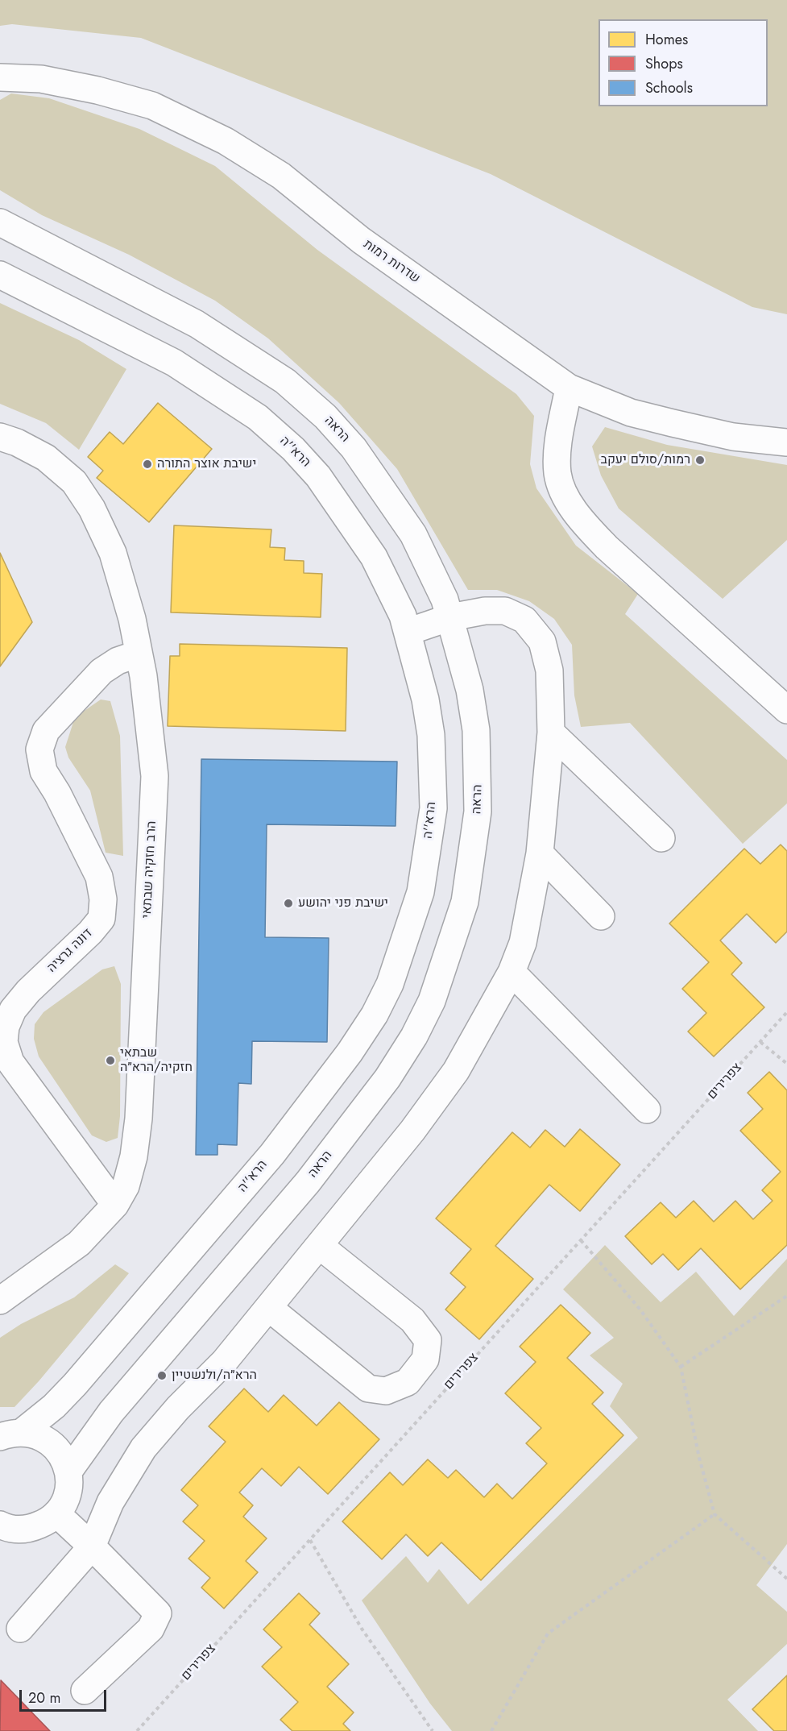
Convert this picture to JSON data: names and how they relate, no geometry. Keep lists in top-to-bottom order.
{
  "streets": {
    "street": [
      "שדרות רמות",
      "הראה",
      "הרא''ה",
      "הרב חזקיה שבתאי",
      "דונה גרציה"
    ],
    "path": ["צפרירים"]
  },
  "crossings": [
    ["הרב חזקיה שבתאי", "דונה גרציה"]
  ],
  "places": [
    "רמות/סולם יעקב",
    "ישיבת אוצר התורה",
    "ישיבת פני יהושע",
    "שבתאי חזקיה/הרא״ה",
    "הרא״ה/ולנשטיין"
  ],
  "legend": ["Homes", "Shops", "Schools"],
  "scale_bar": "20 m"
}
